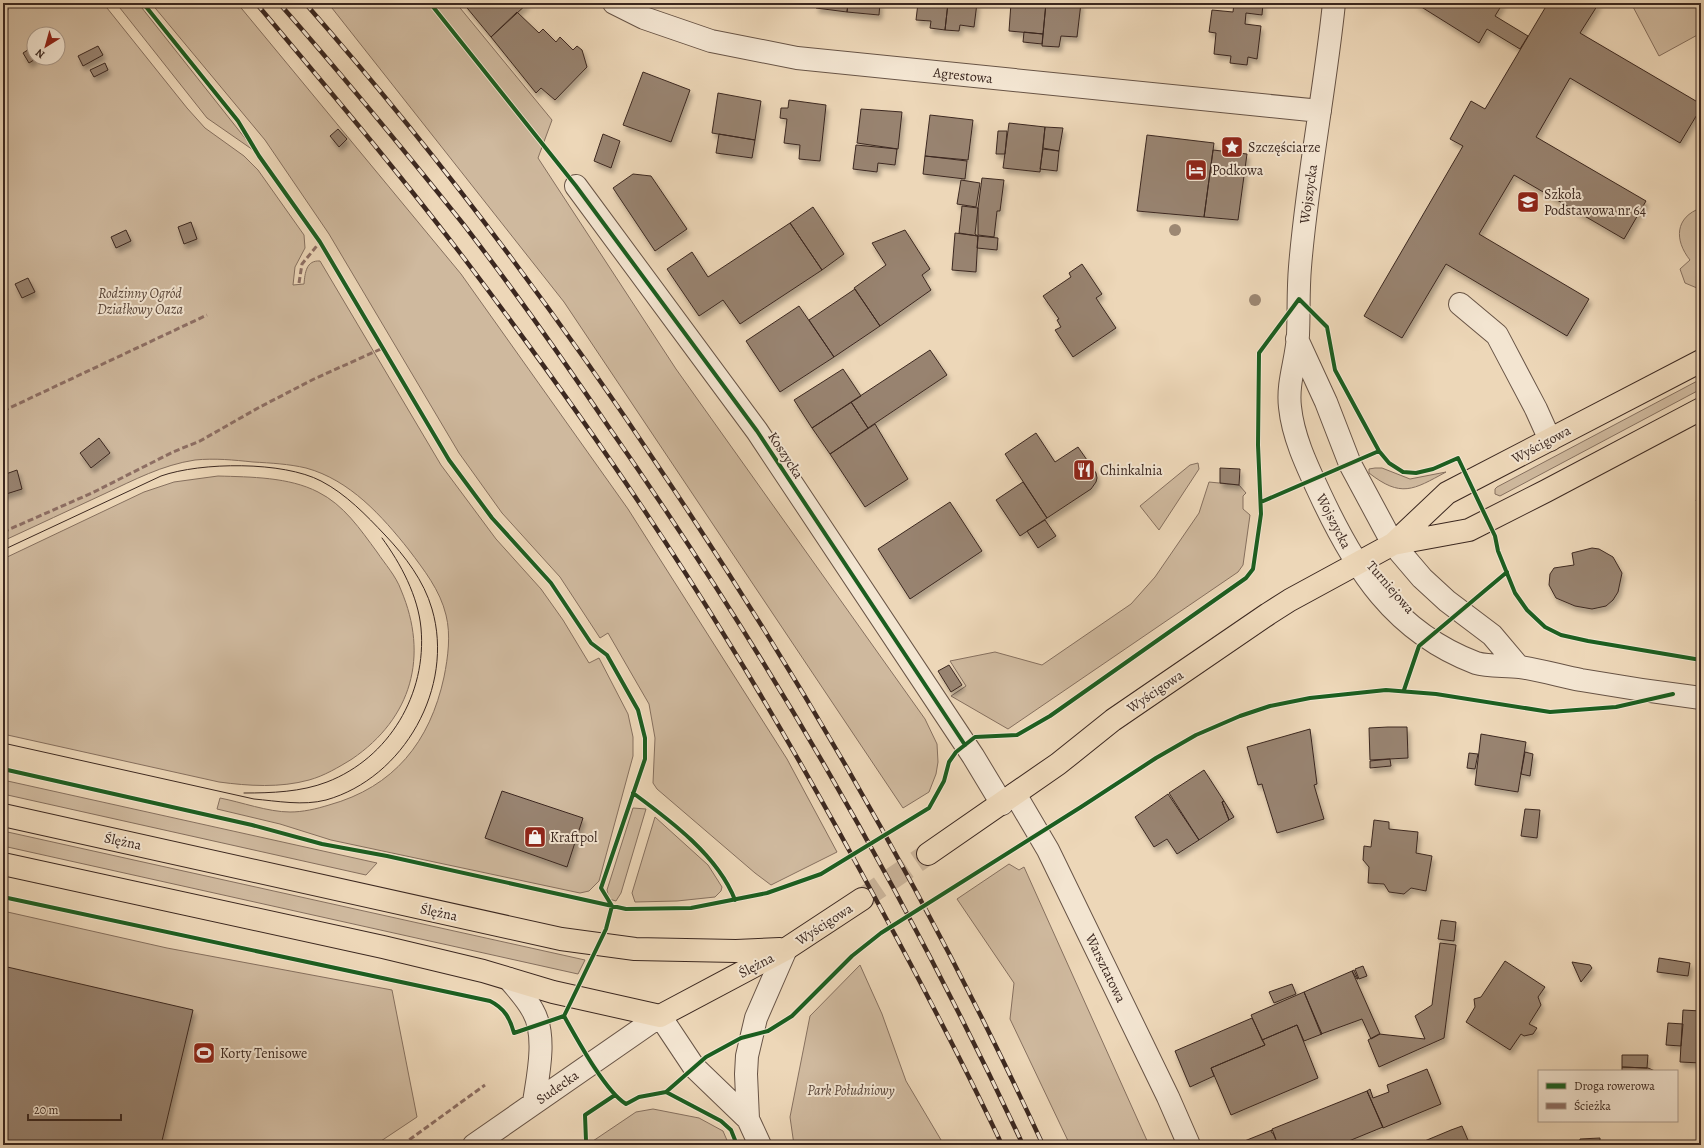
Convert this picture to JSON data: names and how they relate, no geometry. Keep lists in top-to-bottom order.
{
  "streets": {
    "main road": ["Wyścigowa", "Ślężna"],
    "street": [
      "Agrestowa",
      "Wojszycka",
      "Koszycka",
      "Turniejowa",
      "Warsztatowa",
      "Sudecka"
    ]
  },
  "crossings": [
    ["Agrestowa", "Wojszycka"],
    ["Wojszycka", "Wyścigowa"],
    ["Wojszycka", "Turniejowa"],
    ["Wyścigowa", "Koszycka"],
    ["Wyścigowa", "Turniejowa"],
    ["Wyścigowa", "Ślężna"],
    ["Wyścigowa", "Warsztatowa"],
    ["Koszycka", "Warsztatowa"],
    ["Ślężna", "Sudecka"]
  ],
  "parks": ["Rodzinny Ogród Działkowy Oaza", "Park Południowy"],
  "places": {
    "place": ["Szczęściarze"],
    "hotel": ["Podkowa"],
    "school or university": ["Szkoła Podstawowa nr 64"],
    "restaurant": ["Chinkalnia"],
    "shop": ["Kraftpol"],
    "sports": ["Korty Tenisowe"]
  },
  "legend": ["Droga rowerowa", "Ścieżka"],
  "scale_bar": "20 m",
  "north": "bottom left"
}
